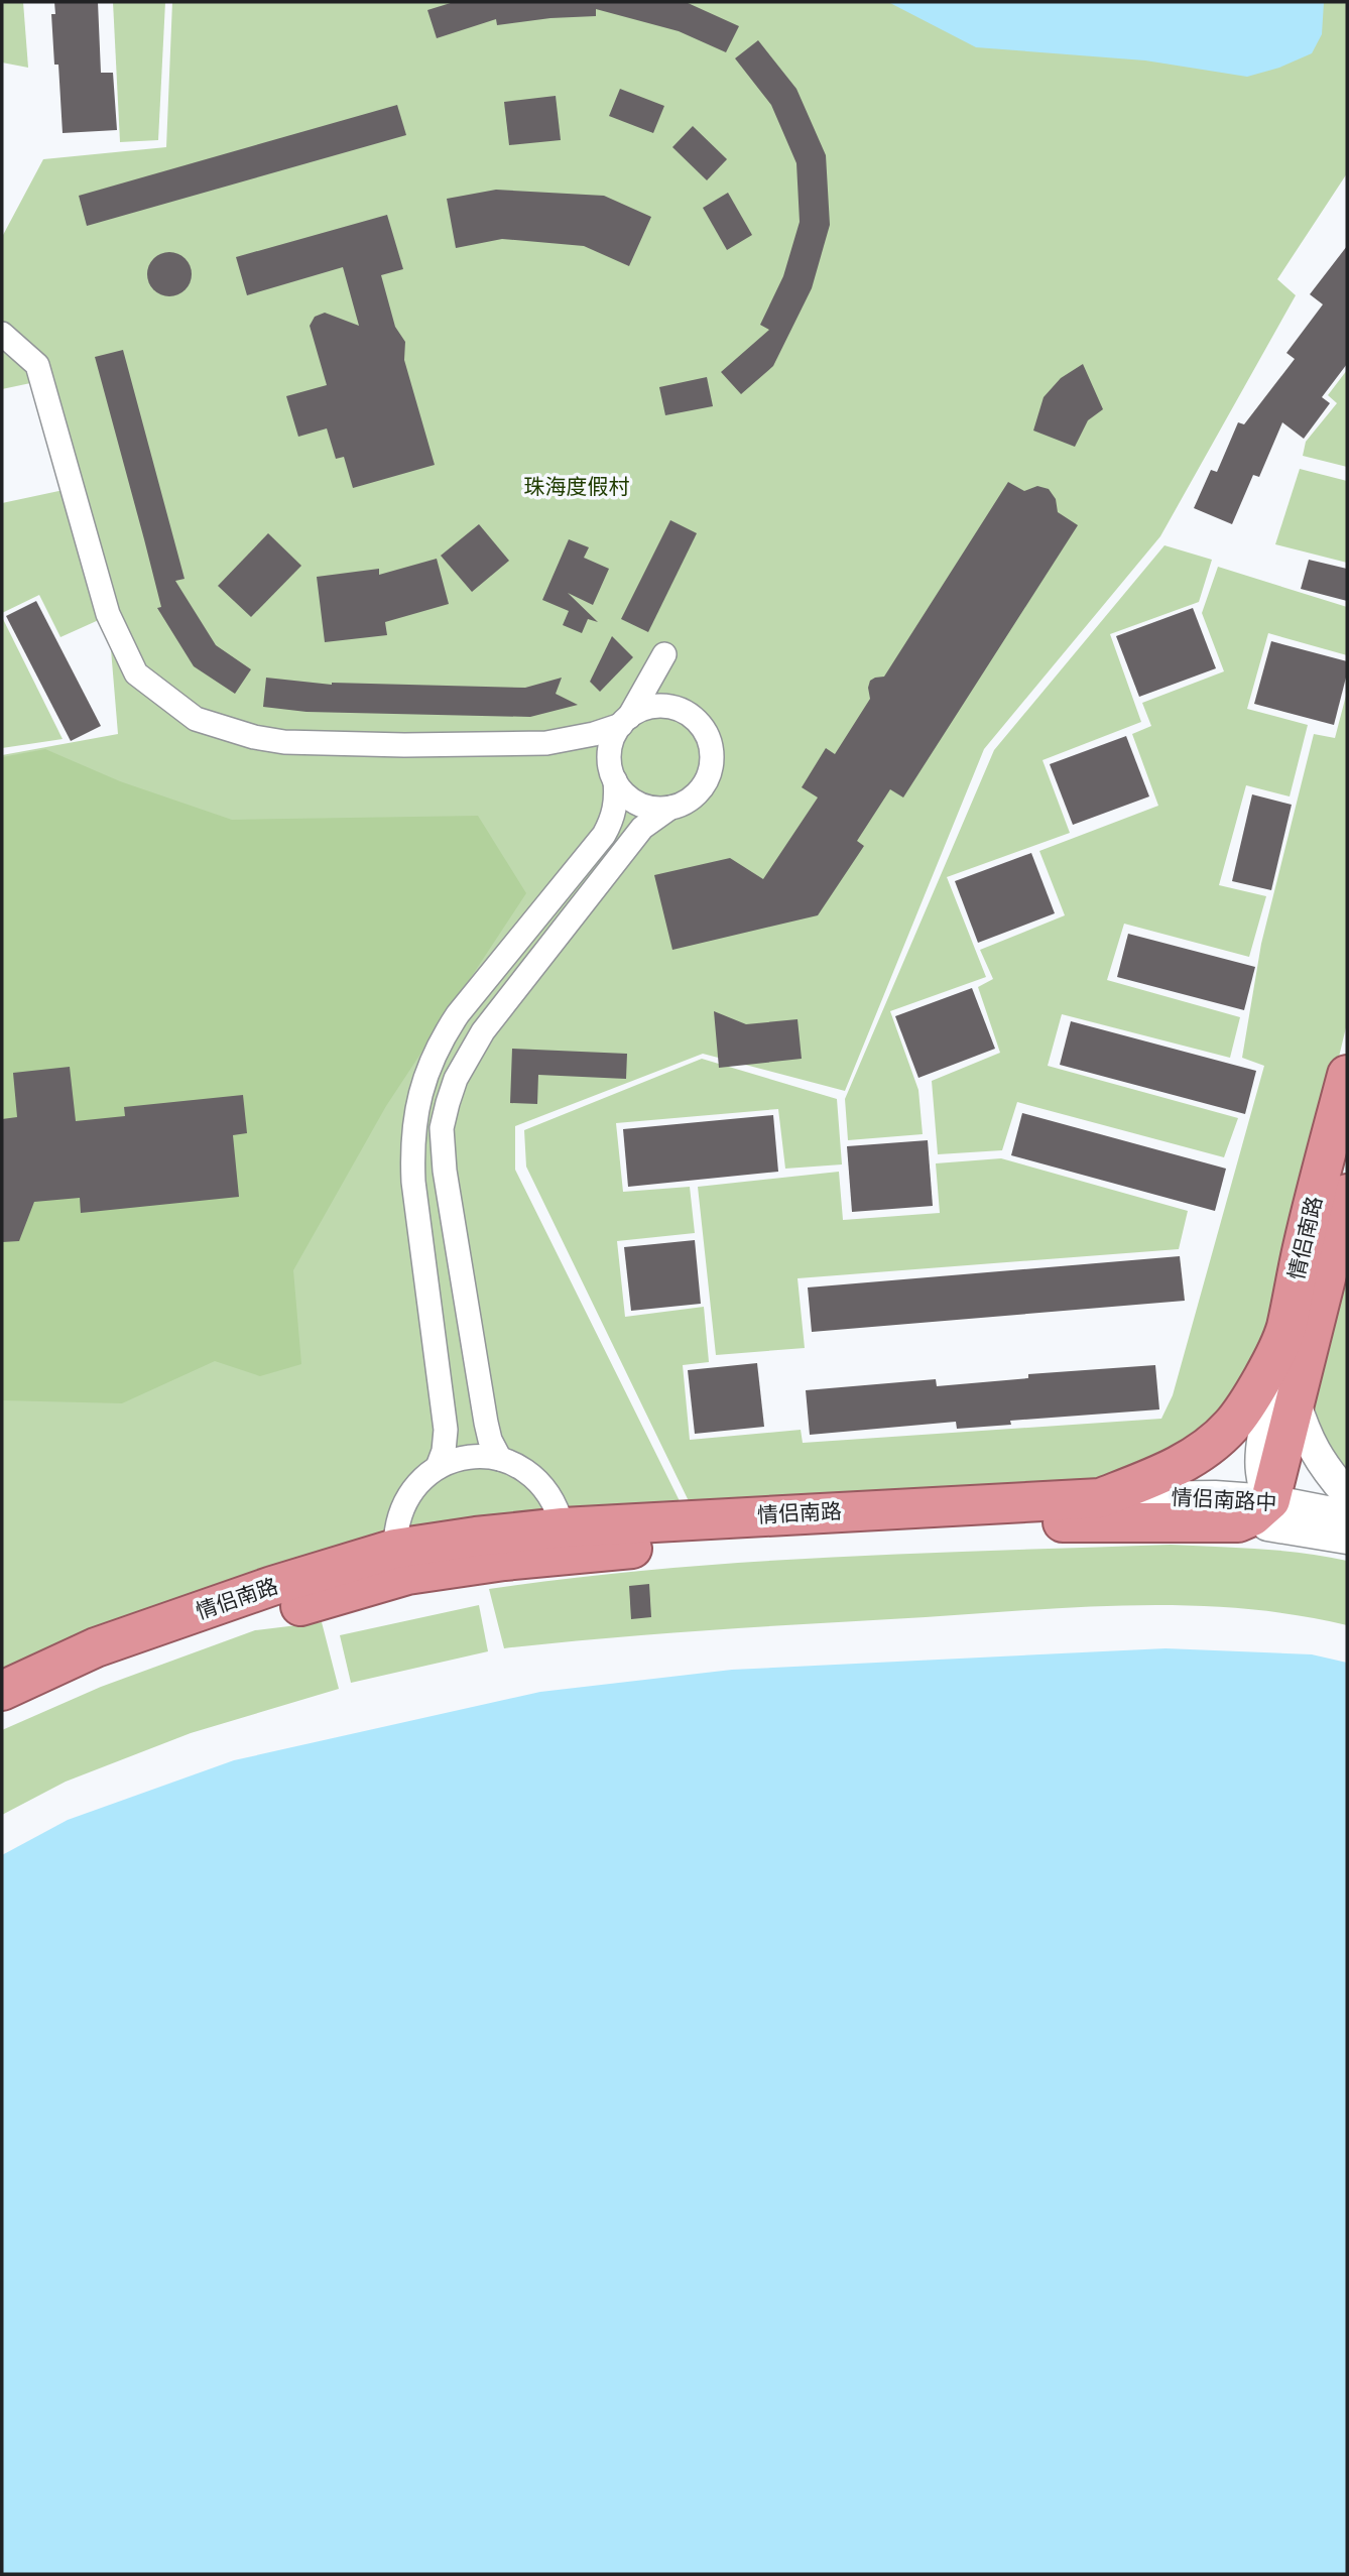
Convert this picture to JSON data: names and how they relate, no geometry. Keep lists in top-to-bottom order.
{
  "streets": {
    "highway": ["情侣南路"],
    "street": ["情侣南路中"]
  },
  "crossings": [
    ["情侣南路", "情侣南路中"]
  ],
  "parks": ["珠海度假村"]
}
